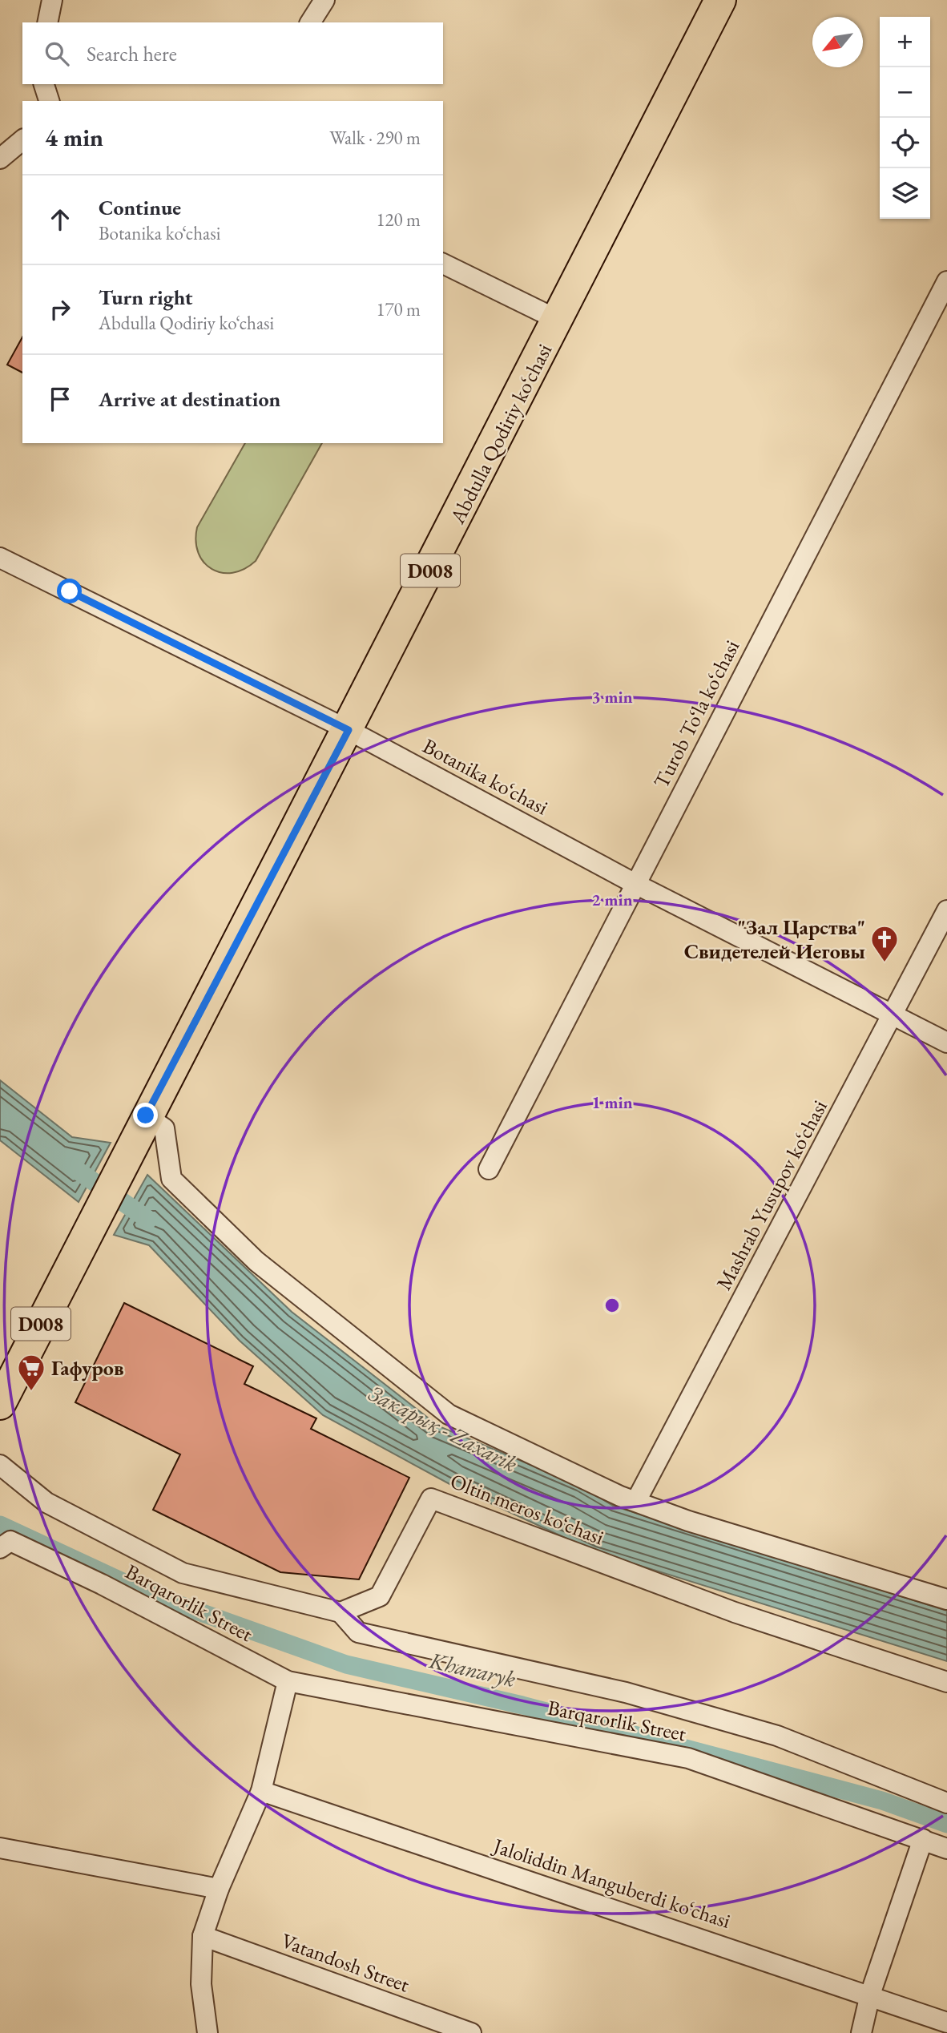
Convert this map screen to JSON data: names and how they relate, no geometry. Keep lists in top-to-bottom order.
{
  "streets": {
    "main road": ["Abdulla Qodiriy ko‘chasi", "D008"],
    "street": [
      "Turob To‘la ko‘chasi",
      "Botanika ko‘chasi",
      "Mashrab Yusupov ko‘chasi",
      "Oltin meros ko‘chasi",
      "Barqarorlik Street",
      "Jaloliddin Manguberdi ko‘chasi",
      "Vatandosh Street"
    ]
  },
  "crossings": [
    ["Abdulla Qodiriy ko‘chasi", "Botanika ko‘chasi"],
    ["Turob To‘la ko‘chasi", "Botanika ko‘chasi"],
    ["Botanika ko‘chasi", "Mashrab Yusupov ko‘chasi"]
  ],
  "water": ["Закарық - Zaxarik", "Khanaryk"],
  "places": {
    "church": ["\"Зал Царства\" Свидетелей Иеговы"],
    "supermarket": ["Гафуров"]
  },
  "north": "bottom left",
  "page": {
    "map_buttons": ["+", "−"],
    "search": "Search here",
    "heading": ["4 min", "Walk · 290 m"],
    "list": [
      ["Continue", "Botanika ko‘chasi", "120 m"],
      ["Turn right", "Abdulla Qodiriy ko‘chasi", "170 m"],
      "Arrive at destination"
    ]
  },
  "rings": ["3 min", "2 min", "1 min"]
}
